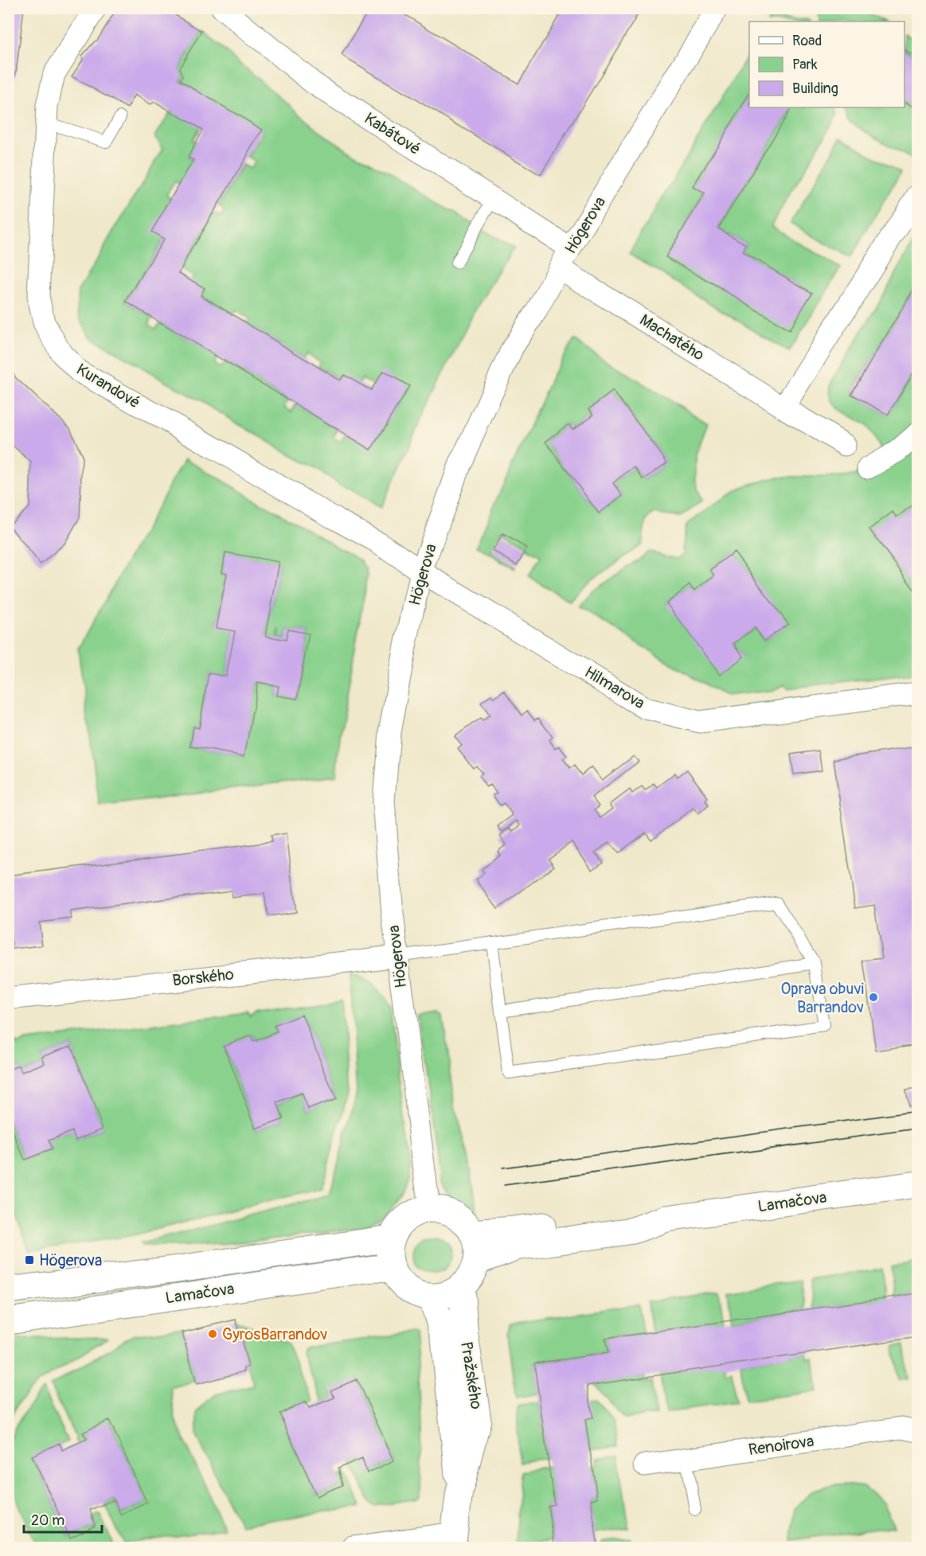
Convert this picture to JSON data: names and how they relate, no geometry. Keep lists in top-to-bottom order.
{
  "streets": {
    "street": [
      "Kabátové",
      "Högerova",
      "Machatého",
      "Kurandové",
      "Hilmarova",
      "Borského",
      "Lamačova",
      "Pražského",
      "Renoirova"
    ]
  },
  "crossings": [
    ["Kabátové", "Högerova"],
    ["Högerova", "Machatého"],
    ["Högerova", "Kurandové"],
    ["Högerova", "Hilmarova"],
    ["Högerova", "Borského"],
    ["Högerova", "Lamačova"],
    ["Högerova", "Pražského"],
    ["Kurandové", "Hilmarova"],
    ["Lamačova", "Pražského"]
  ],
  "places": {
    "other": ["Oprava obuvi Barrandov", "GyrosBarrandov"],
    "transit": ["Högerova"]
  },
  "legend": ["Road", "Park", "Building"],
  "scale_bar": "20 m"
}
